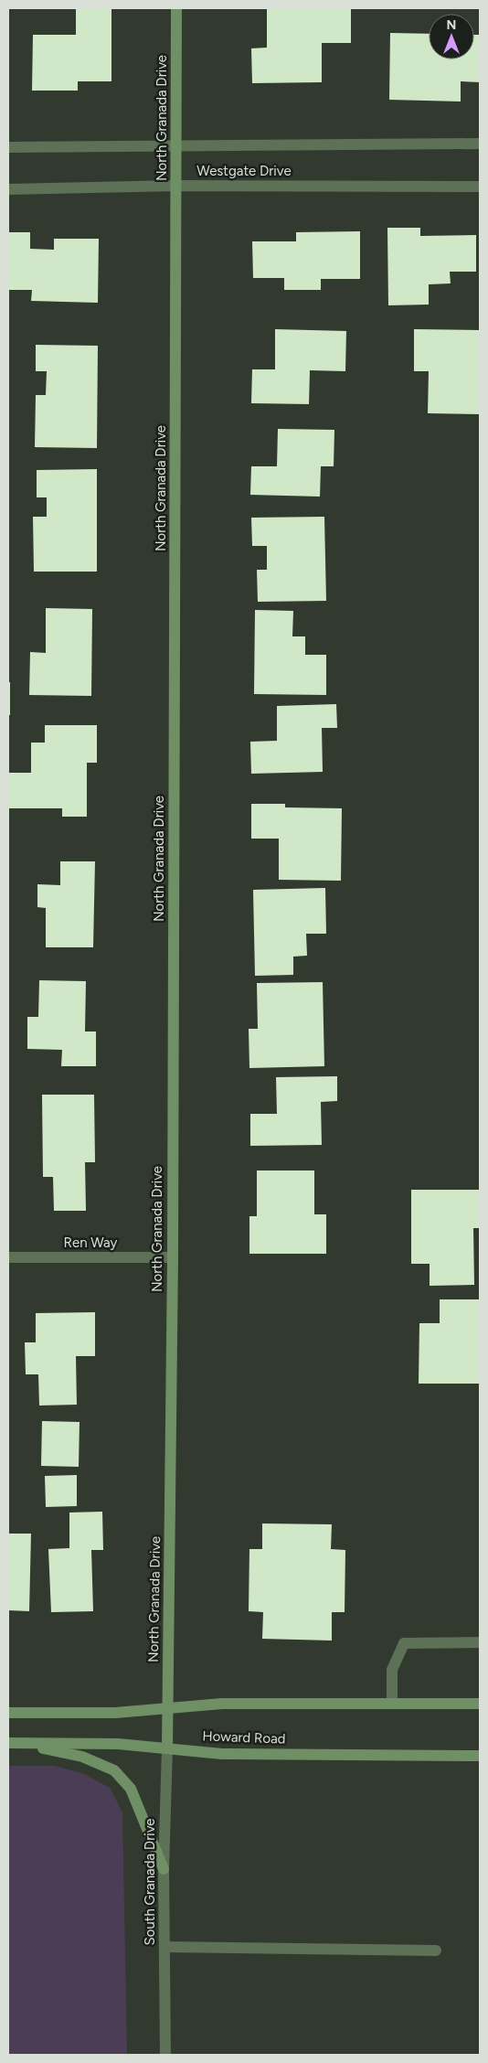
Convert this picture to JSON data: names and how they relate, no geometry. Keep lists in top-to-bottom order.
{
  "streets": {
    "street": [
      "North Granada Drive",
      "Westgate Drive",
      "Ren Way",
      "Howard Road",
      "South Granada Drive"
    ]
  },
  "crossings": [
    ["North Granada Drive", "Westgate Drive"],
    ["North Granada Drive", "Ren Way"],
    ["North Granada Drive", "South Granada Drive"],
    ["Howard Road", "South Granada Drive"]
  ],
  "north": "top"
}
